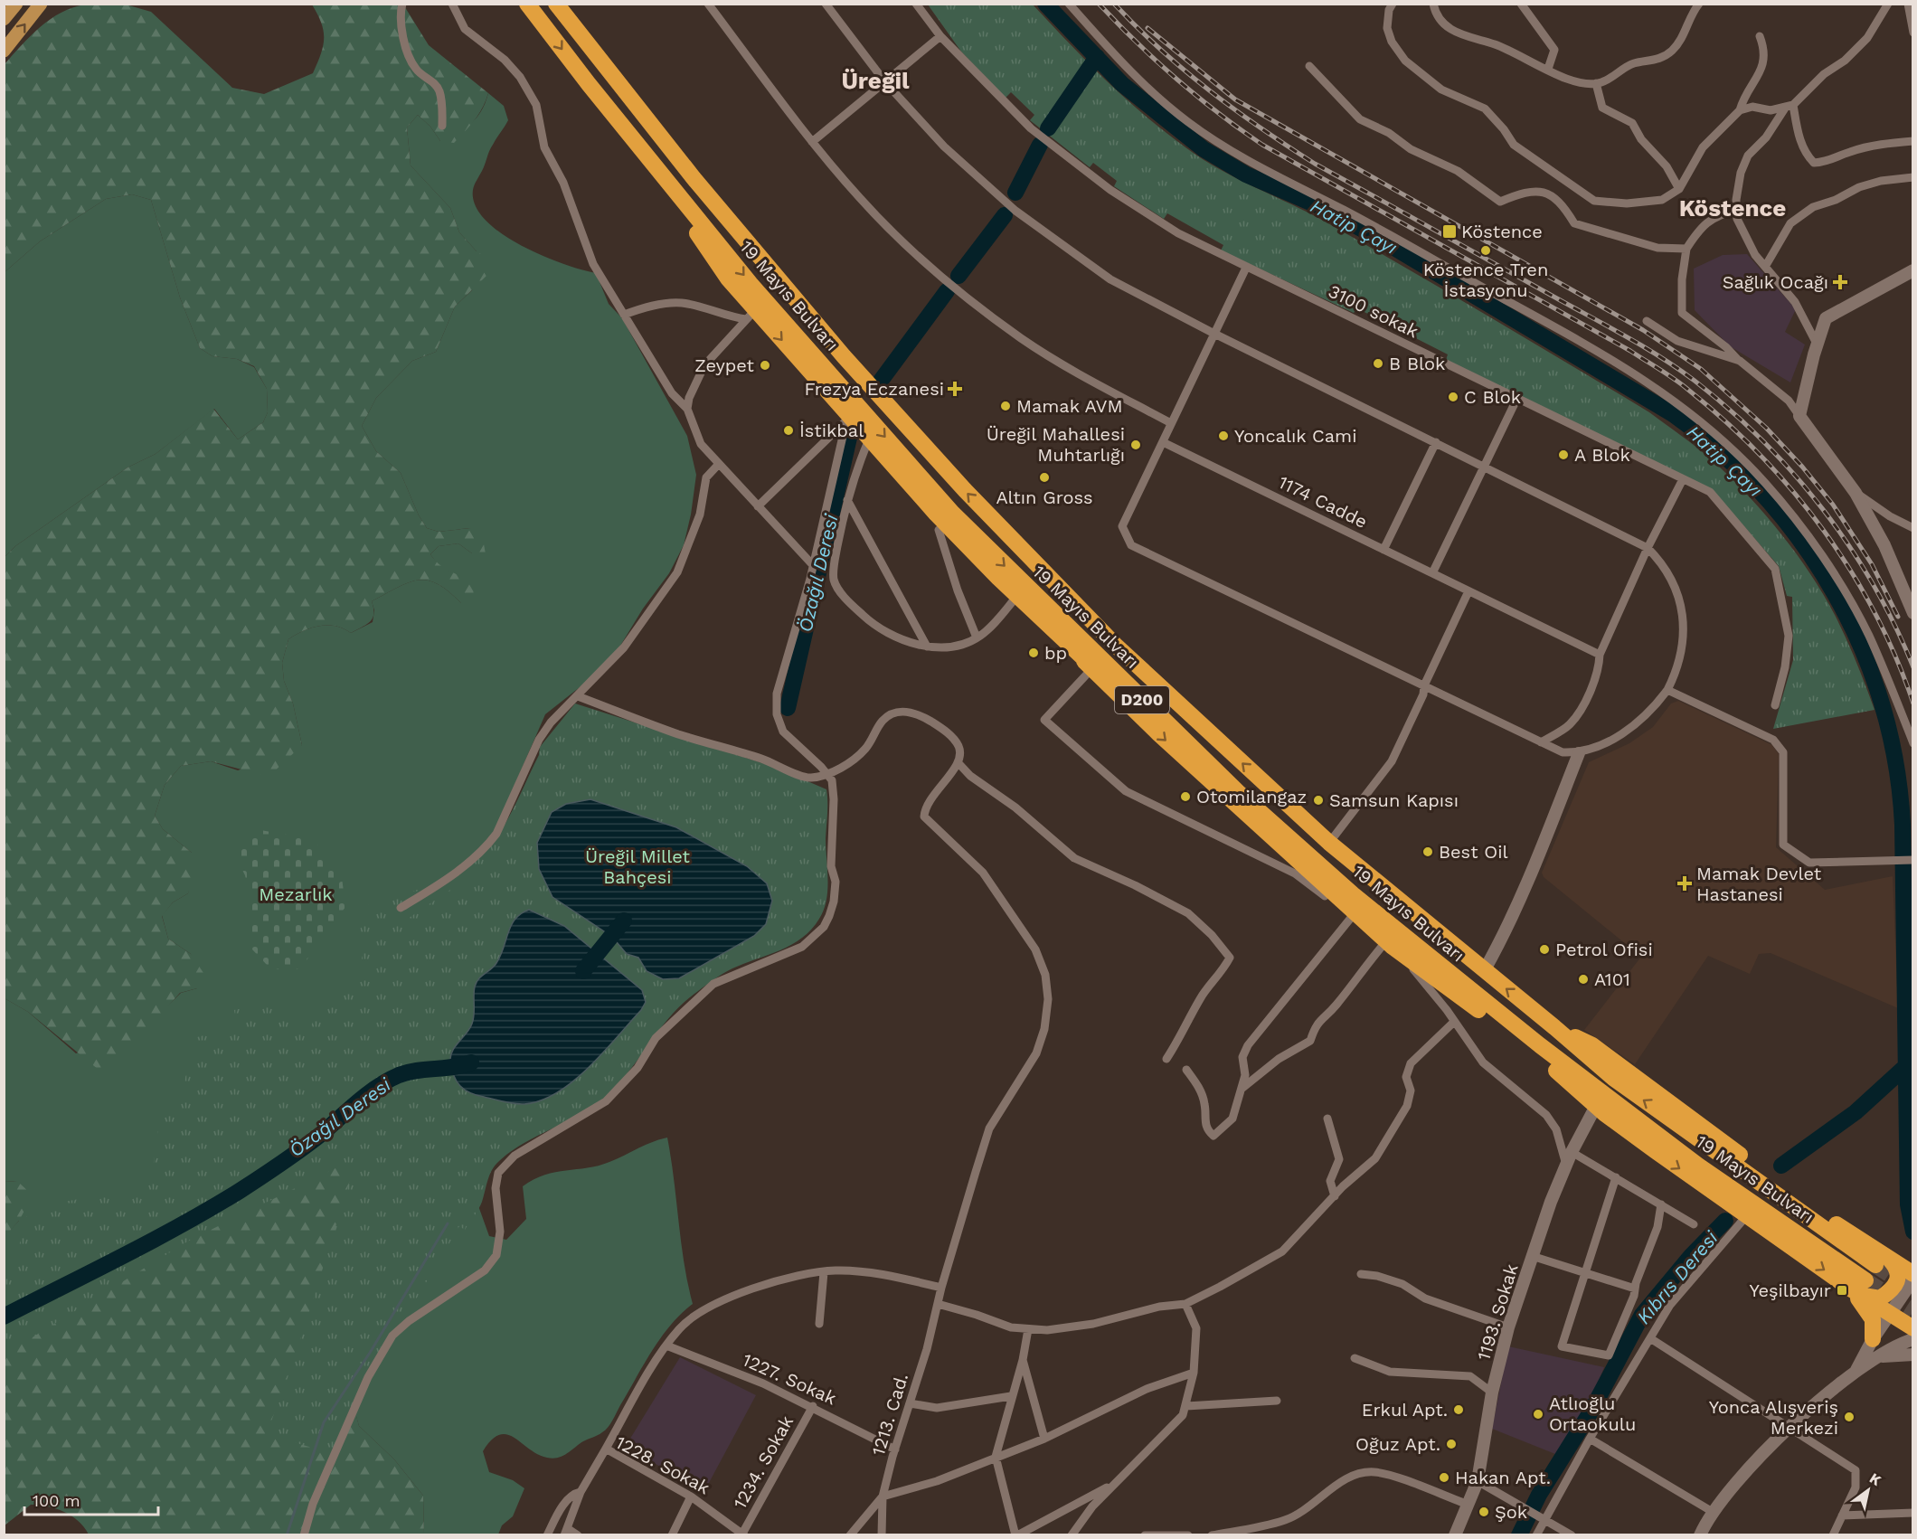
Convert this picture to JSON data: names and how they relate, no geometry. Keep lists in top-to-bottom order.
{
  "streets": {
    "highway": ["19 Mayıs Bulvarı", "D200"],
    "street": [
      "3100 sokak",
      "1174 Cadde",
      "1193. Sokak",
      "1227. Sokak",
      "1213. Cad.",
      "1234. Sokak",
      "1228. Sokak"
    ]
  },
  "crossings": [
    ["1227. Sokak", "1213. Cad."],
    ["1227. Sokak", "1234. Sokak"],
    ["1234. Sokak", "1228. Sokak"]
  ],
  "districts": ["Üreğil", "Köstence"],
  "water": ["Hatip Çayı", "Özağıl Deresi", "Kıbrıs Deresi"],
  "parks": ["Üreğil Millet Bahçesi", "Mezarlık"],
  "places": {
    "transit": ["Köstence", "Yeşilbayır"],
    "other": [
      "Köstence Tren İstasyonu",
      "B Blok",
      "Zeypet",
      "C Blok",
      "Mamak AVM",
      "İstikbal",
      "Yoncalık Cami",
      "Üreğil Mahallesi Muhtarlığı",
      "A Blok",
      "Altın Gross",
      "bp",
      "Otomilangaz",
      "Samsun Kapısı",
      "Best Oil",
      "Petrol Ofisi",
      "A101",
      "Erkul Apt.",
      "Atlıoğlu Ortaokulu",
      "Yonca Alışveriş Merkezi",
      "Oğuz Apt.",
      "Hakan Apt.",
      "Şok"
    ],
    "health": ["Sağlık Ocağı", "Frezya Eczanesi", "Mamak Devlet Hastanesi"]
  },
  "scale_bar": "100 m",
  "north": "top right"
}
